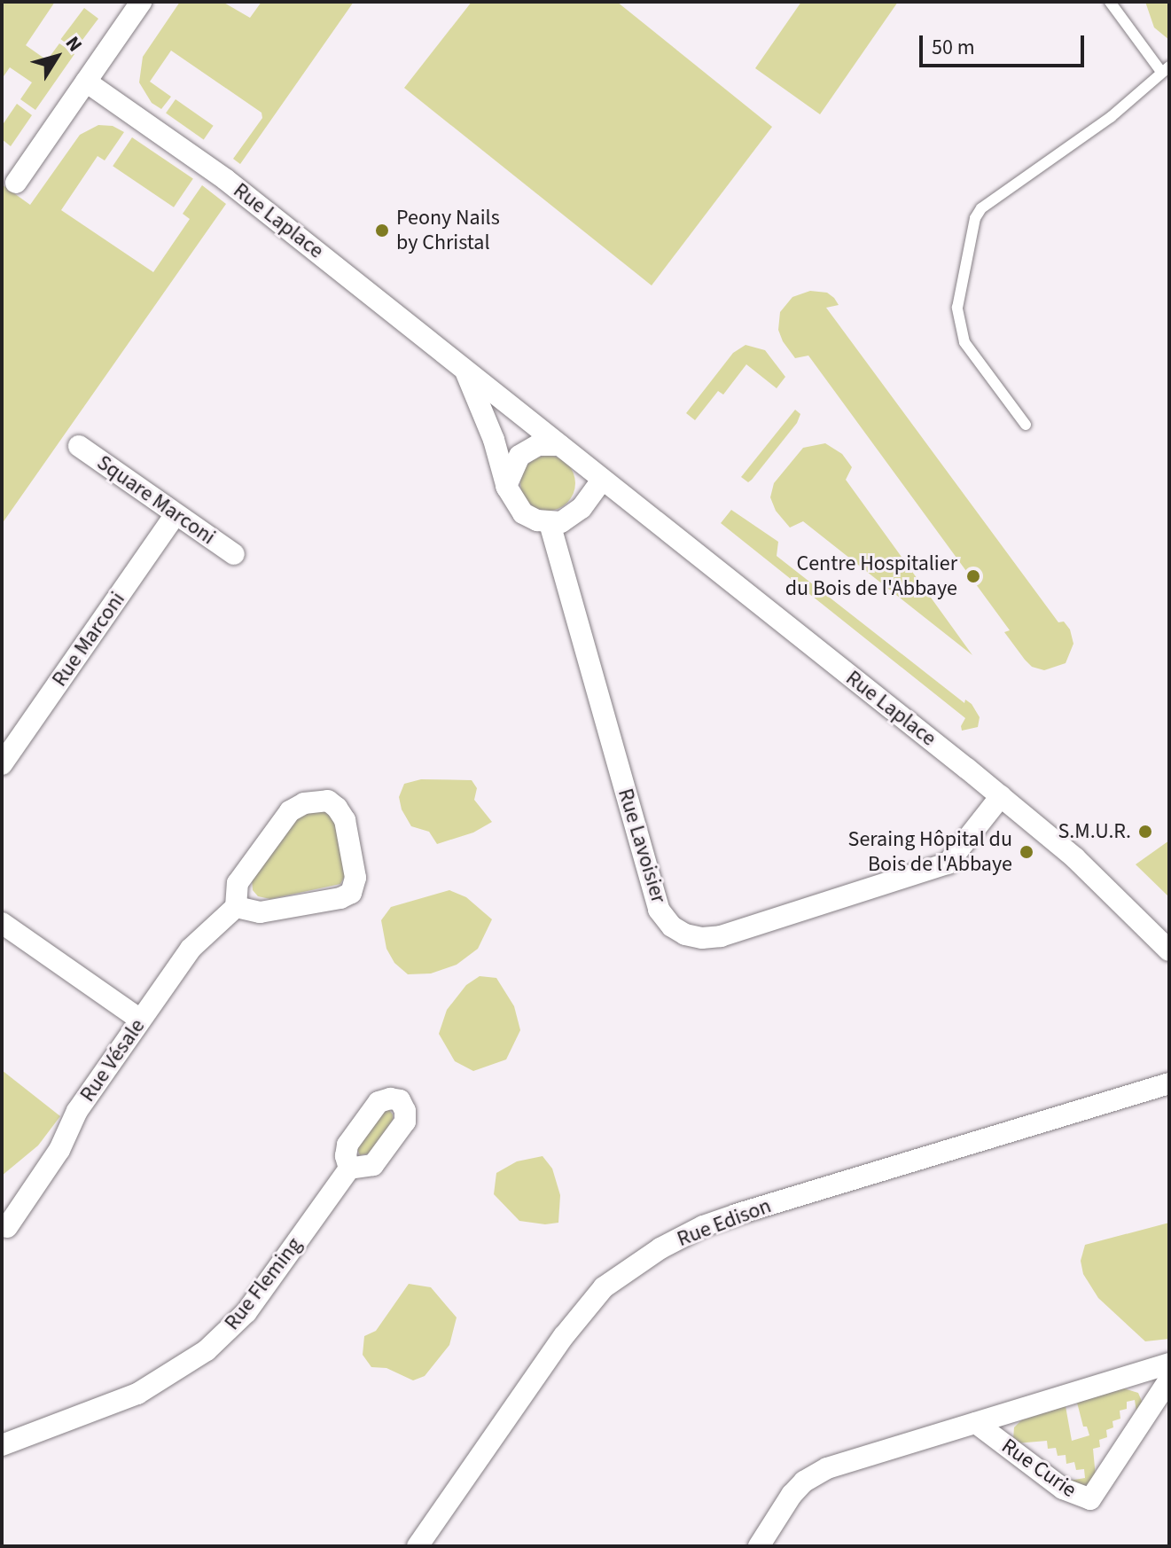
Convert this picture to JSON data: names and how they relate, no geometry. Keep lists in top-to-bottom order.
{
  "streets": {
    "street": [
      "Rue Laplace",
      "Square Marconi",
      "Rue Marconi",
      "Rue Lavoisier",
      "Rue Vésale",
      "Rue Edison",
      "Rue Fleming",
      "Rue Curie"
    ]
  },
  "crossings": [
    ["Rue Laplace", "Rue Lavoisier"],
    ["Square Marconi", "Rue Marconi"]
  ],
  "places": [
    "Peony Nails by Christal",
    "Centre Hospitalier du Bois de l'Abbaye",
    "S.M.U.R.",
    "Seraing Hôpital du Bois de l'Abbaye"
  ],
  "scale_bar": "50 m",
  "north": "top right"
}
